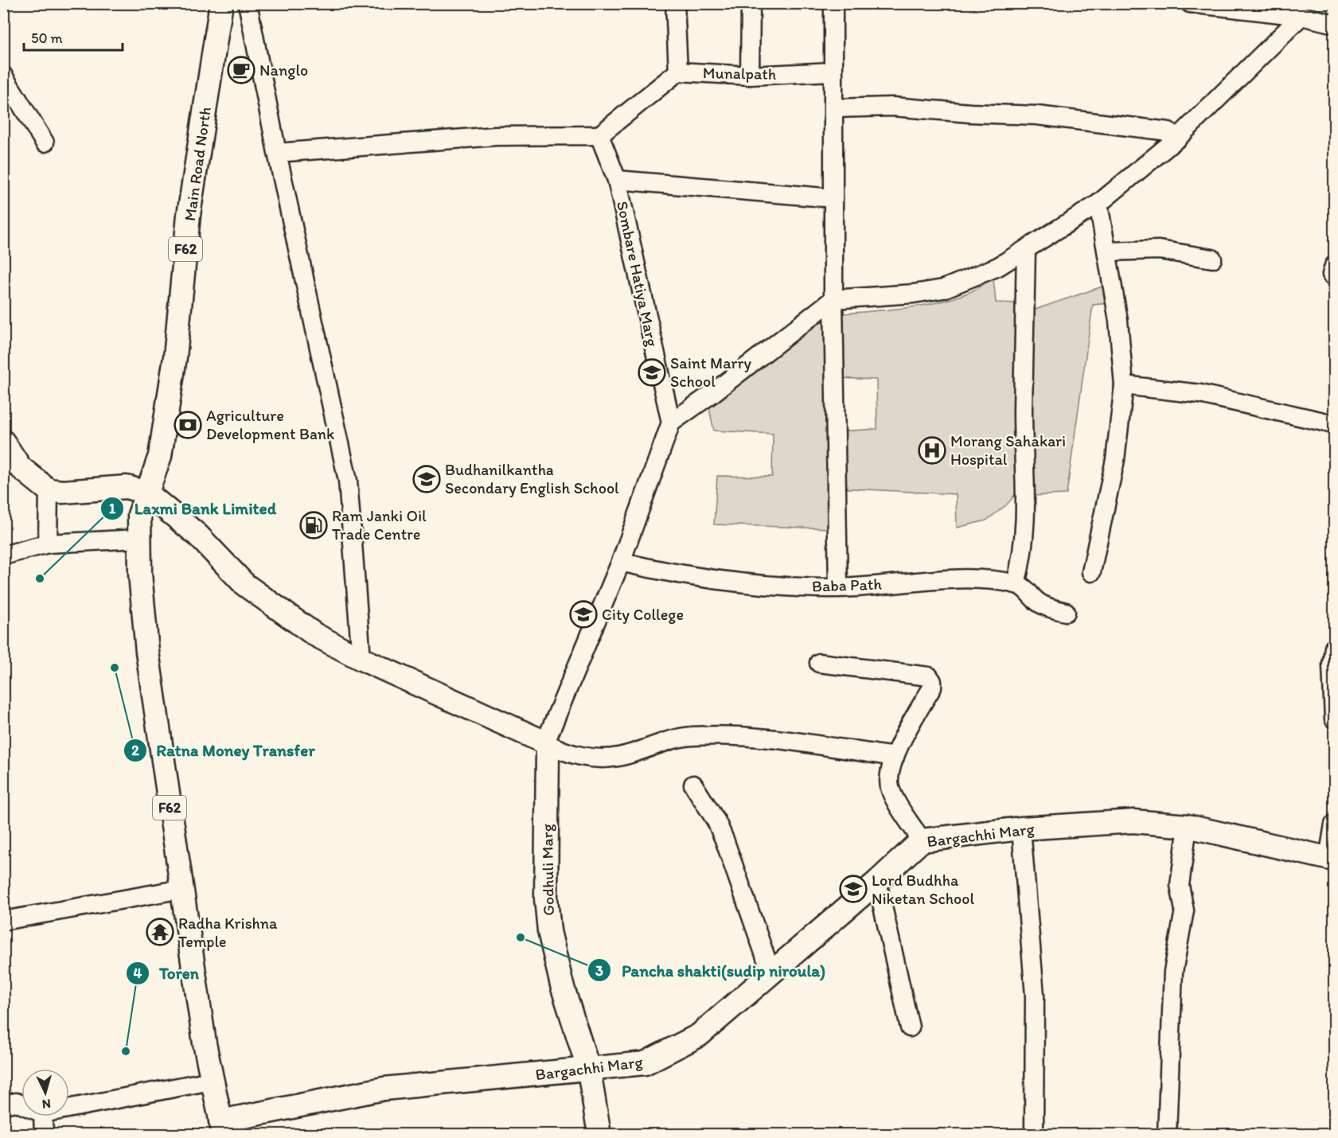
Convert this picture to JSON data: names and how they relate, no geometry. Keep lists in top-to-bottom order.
{
  "streets": {
    "main road": [
      "Main Road North",
      "F62",
      "Bargachhi Marg",
      "Godhuli Marg"
    ],
    "street": ["Munalpath", "Sombare Hatiya Marg", "Baba Path"]
  },
  "crossings": [
    ["Main Road North", "F62"],
    ["F62", "Bargachhi Marg"],
    ["Bargachhi Marg", "Godhuli Marg"]
  ],
  "places": {
    "cafe": ["Nanglo"],
    "school or university": [
      "Saint Marry School",
      "Budhanilkantha Secondary English School",
      "City College",
      "Lord Budhha Niketan School"
    ],
    "bank": ["Agriculture Development Bank"],
    "hospital": ["Morang Sahakari Hospital"],
    "fuel station": ["Ram Janki Oil Trade Centre"],
    "other": [
      "Laxmi Bank Limited",
      "Ratna Money Transfer",
      "Pancha shakti(sudip niroula)",
      "Toren"
    ],
    "temple": ["Radha Krishna Temple"]
  },
  "scale_bar": "50 m",
  "north": "bottom"
}
